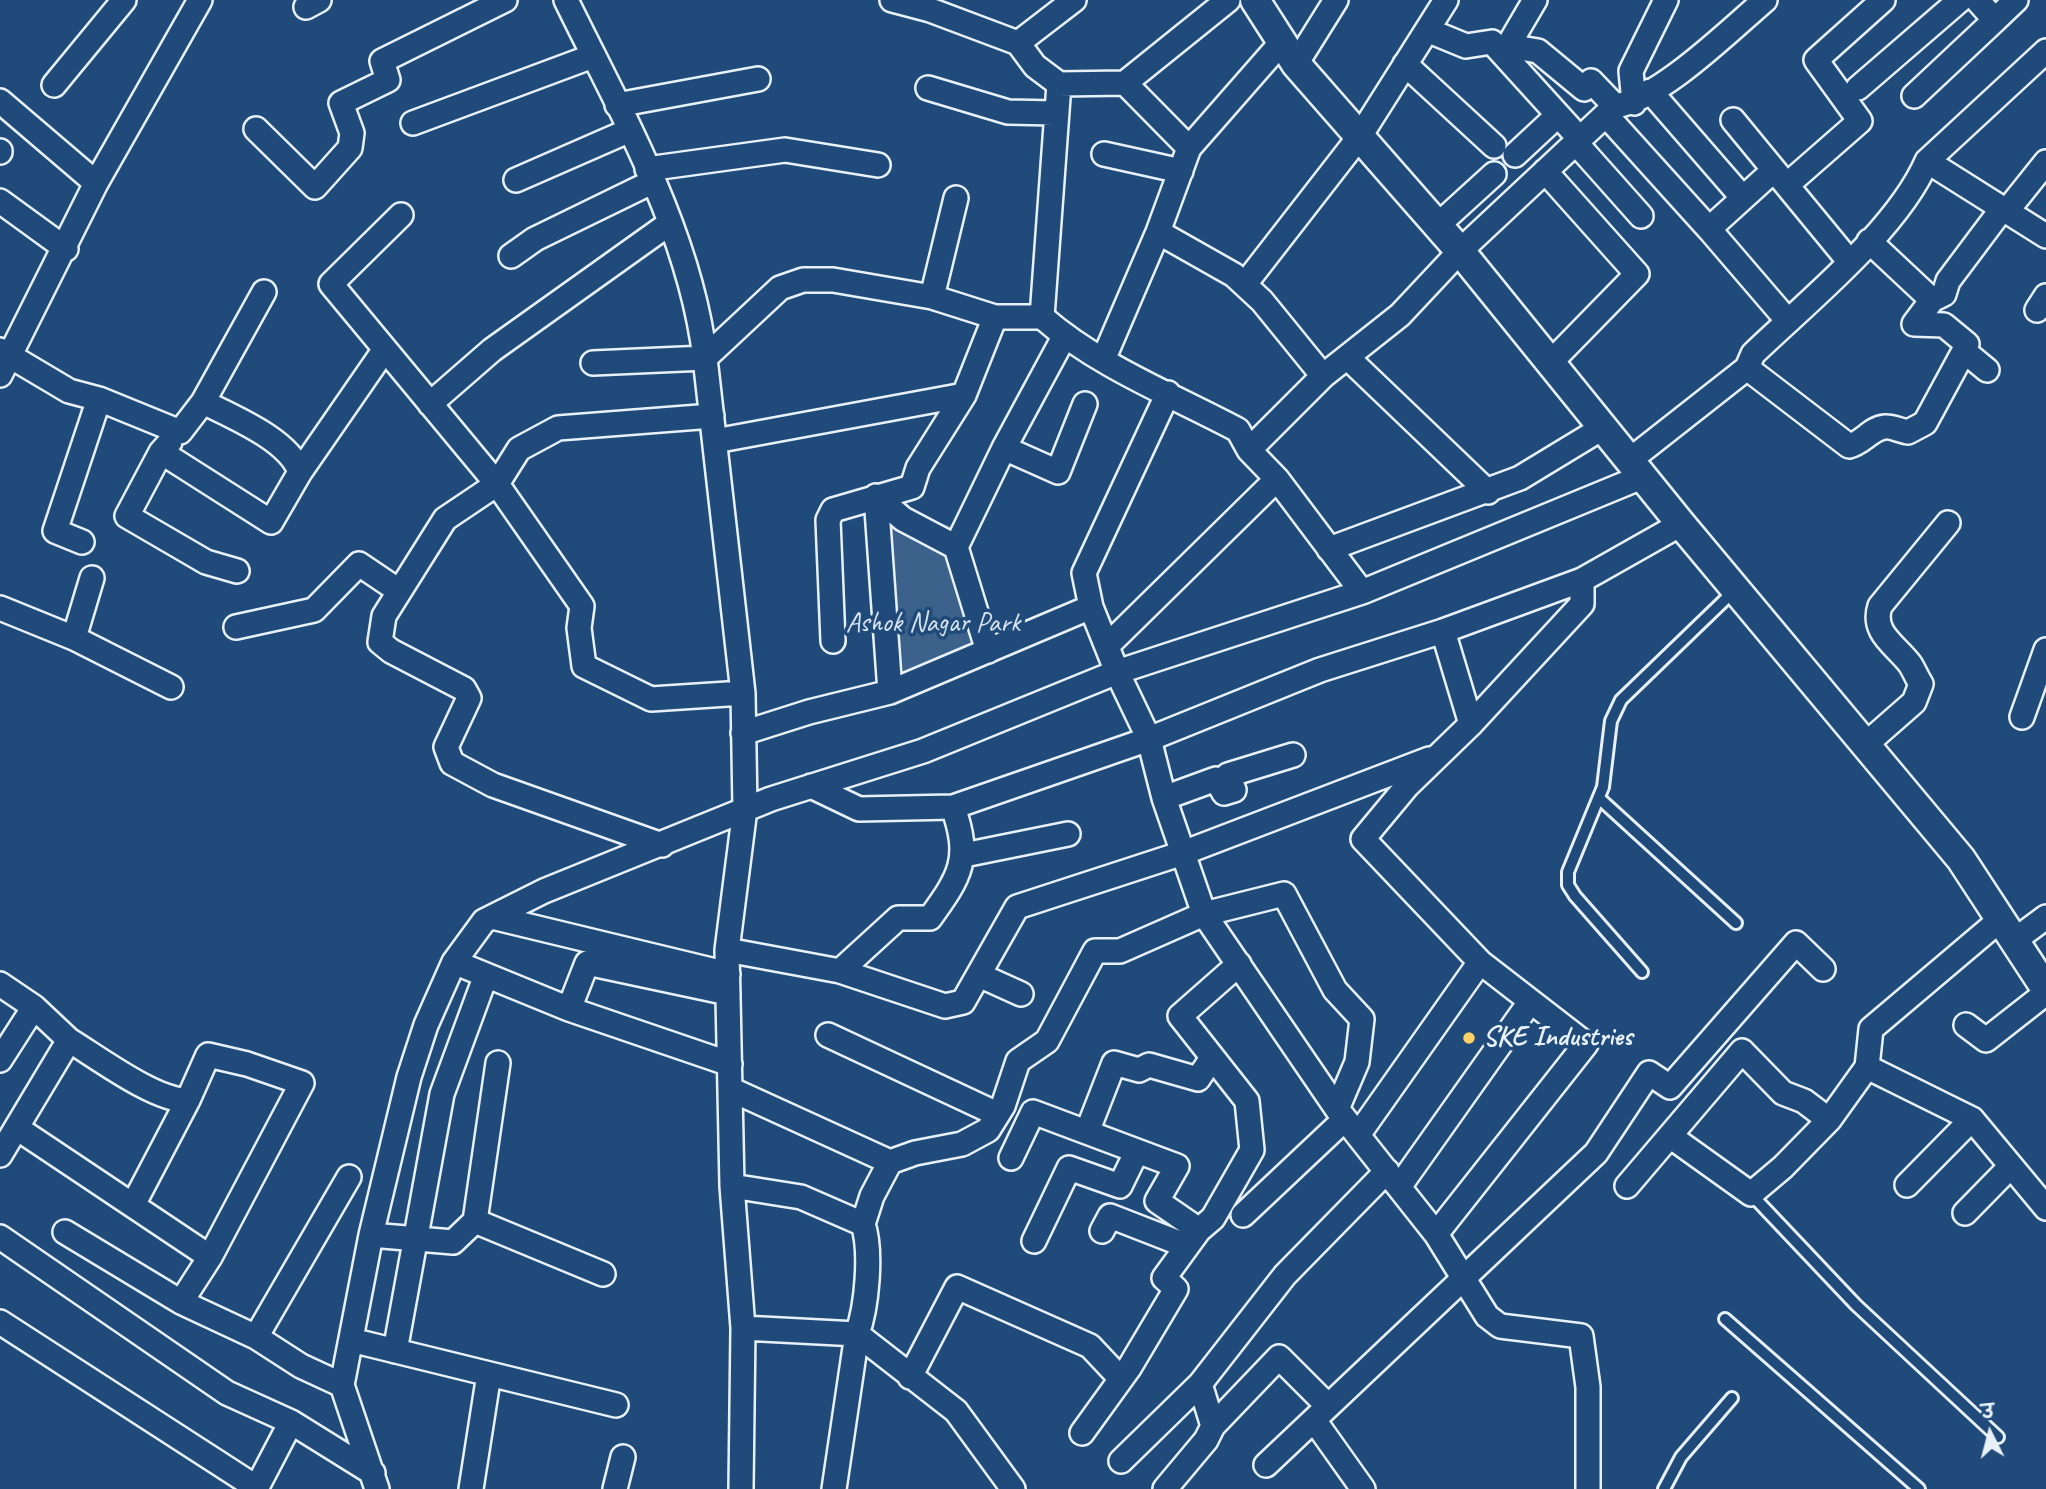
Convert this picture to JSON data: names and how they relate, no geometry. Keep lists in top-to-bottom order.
{
  "parks": ["Ashok Nagar Park"],
  "places": ["SKE Industries"],
  "north": "top"
}
